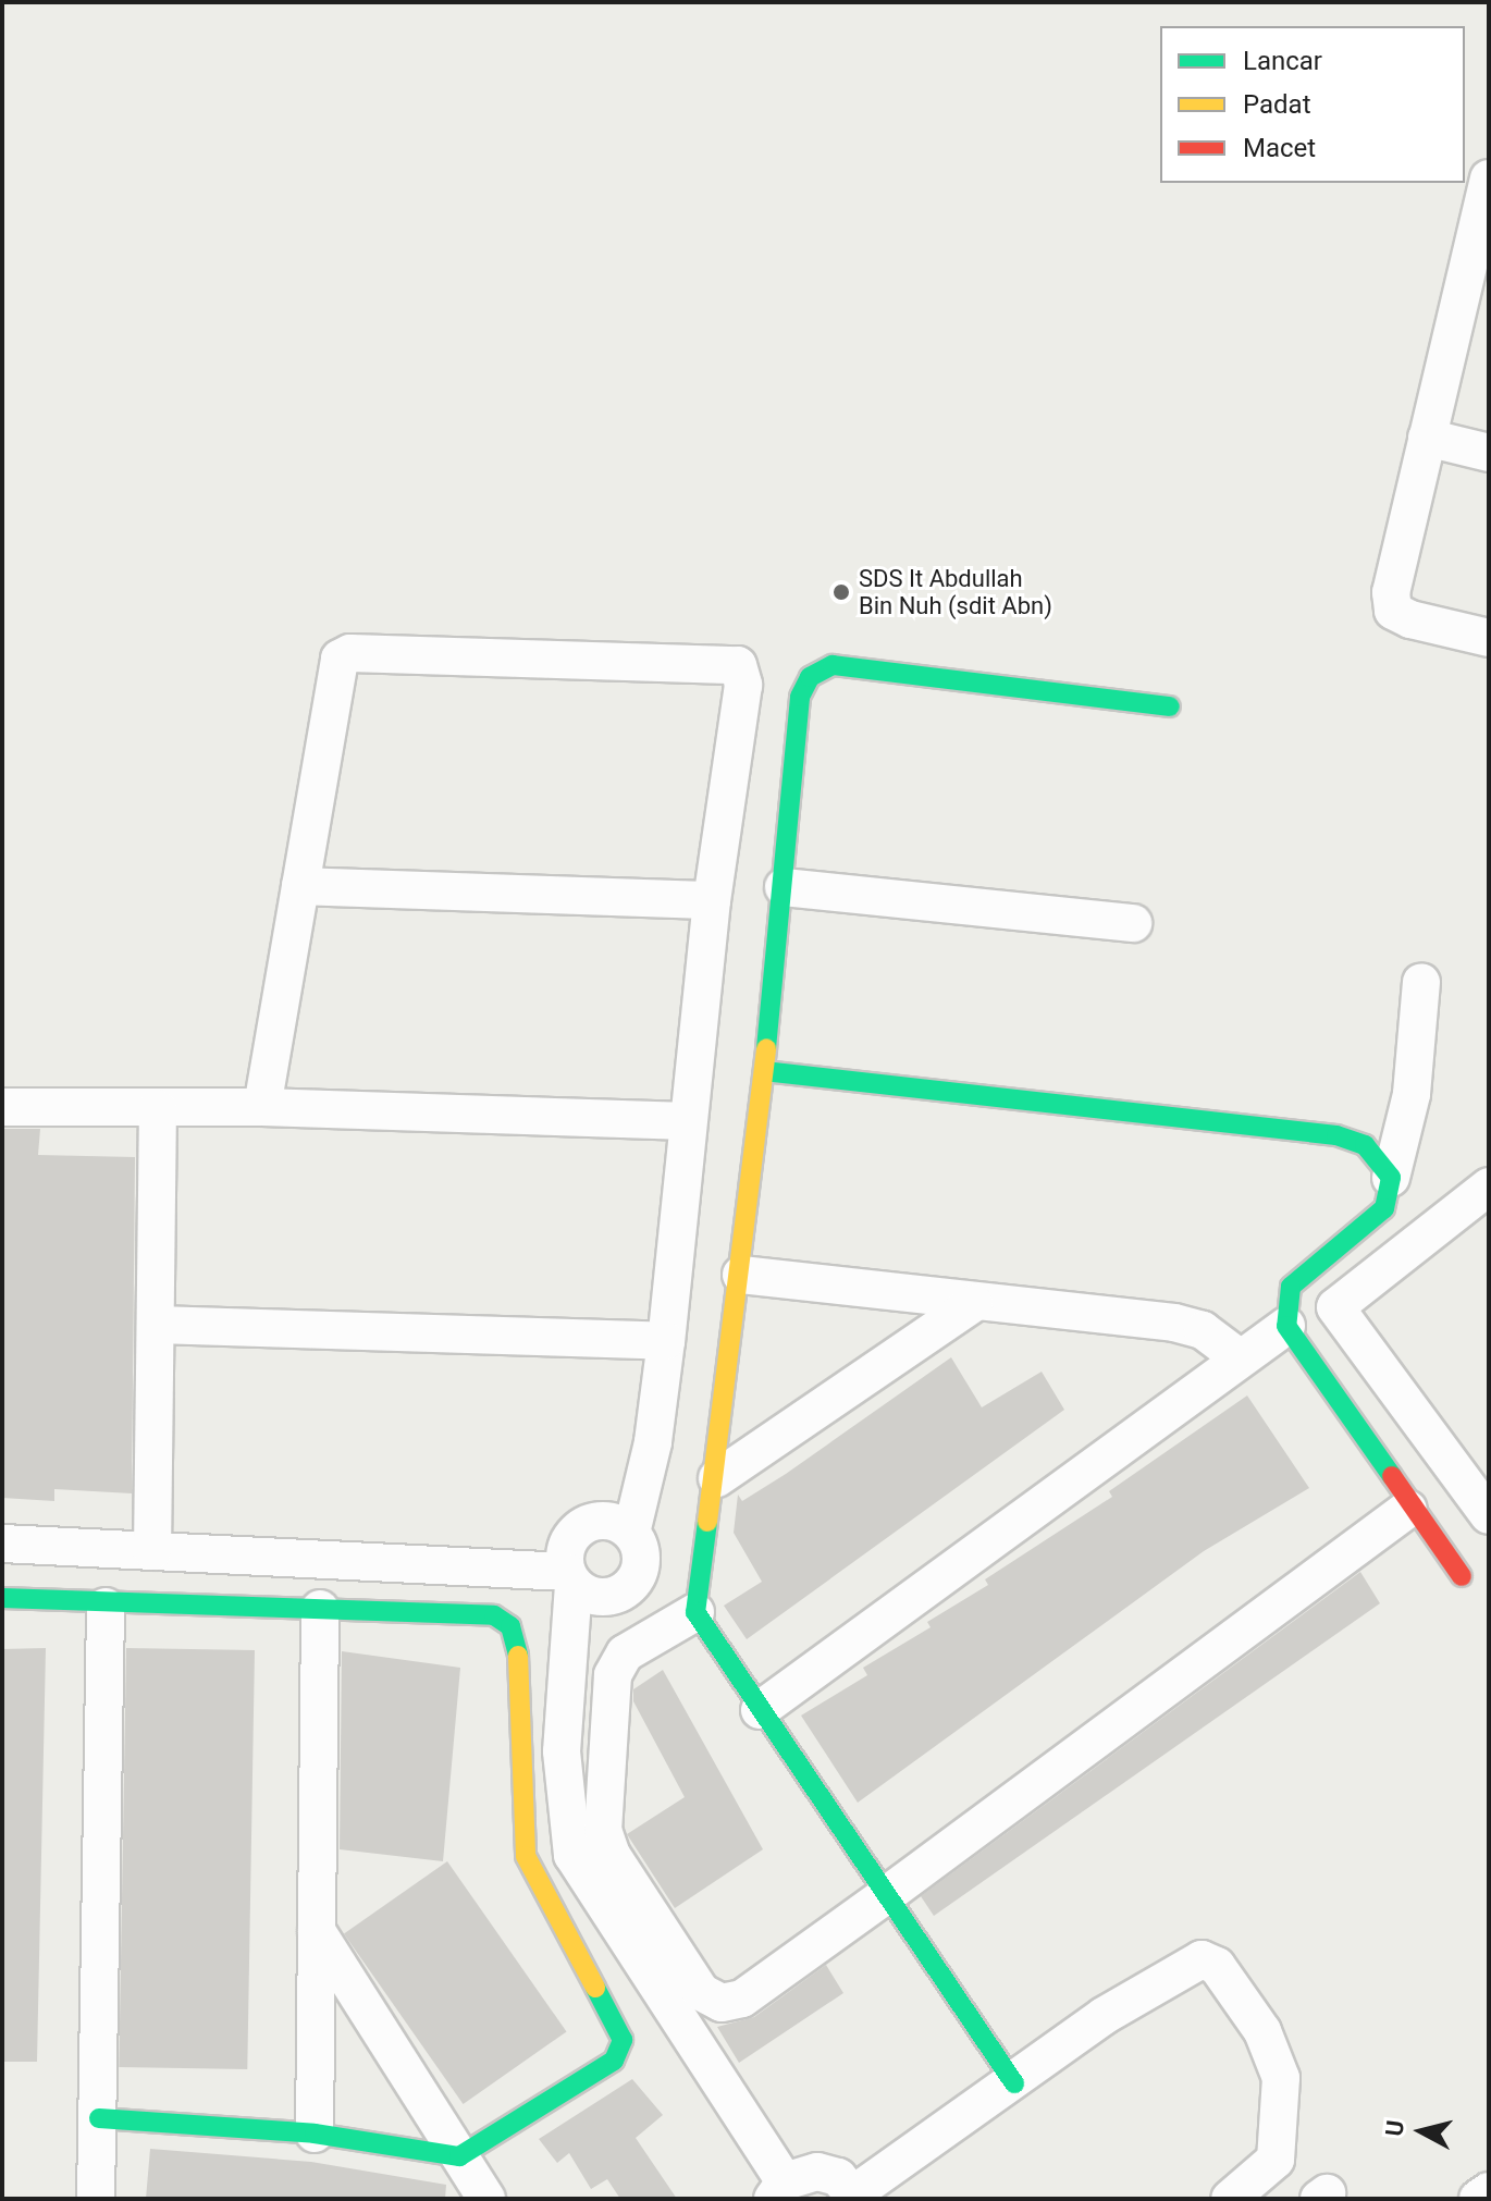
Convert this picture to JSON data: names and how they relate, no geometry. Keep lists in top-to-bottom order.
{
  "places": ["SDS It Abdullah Bin Nuh (sdit Abn)"],
  "legend": ["Lancar", "Padat", "Macet"],
  "north": "left"
}
